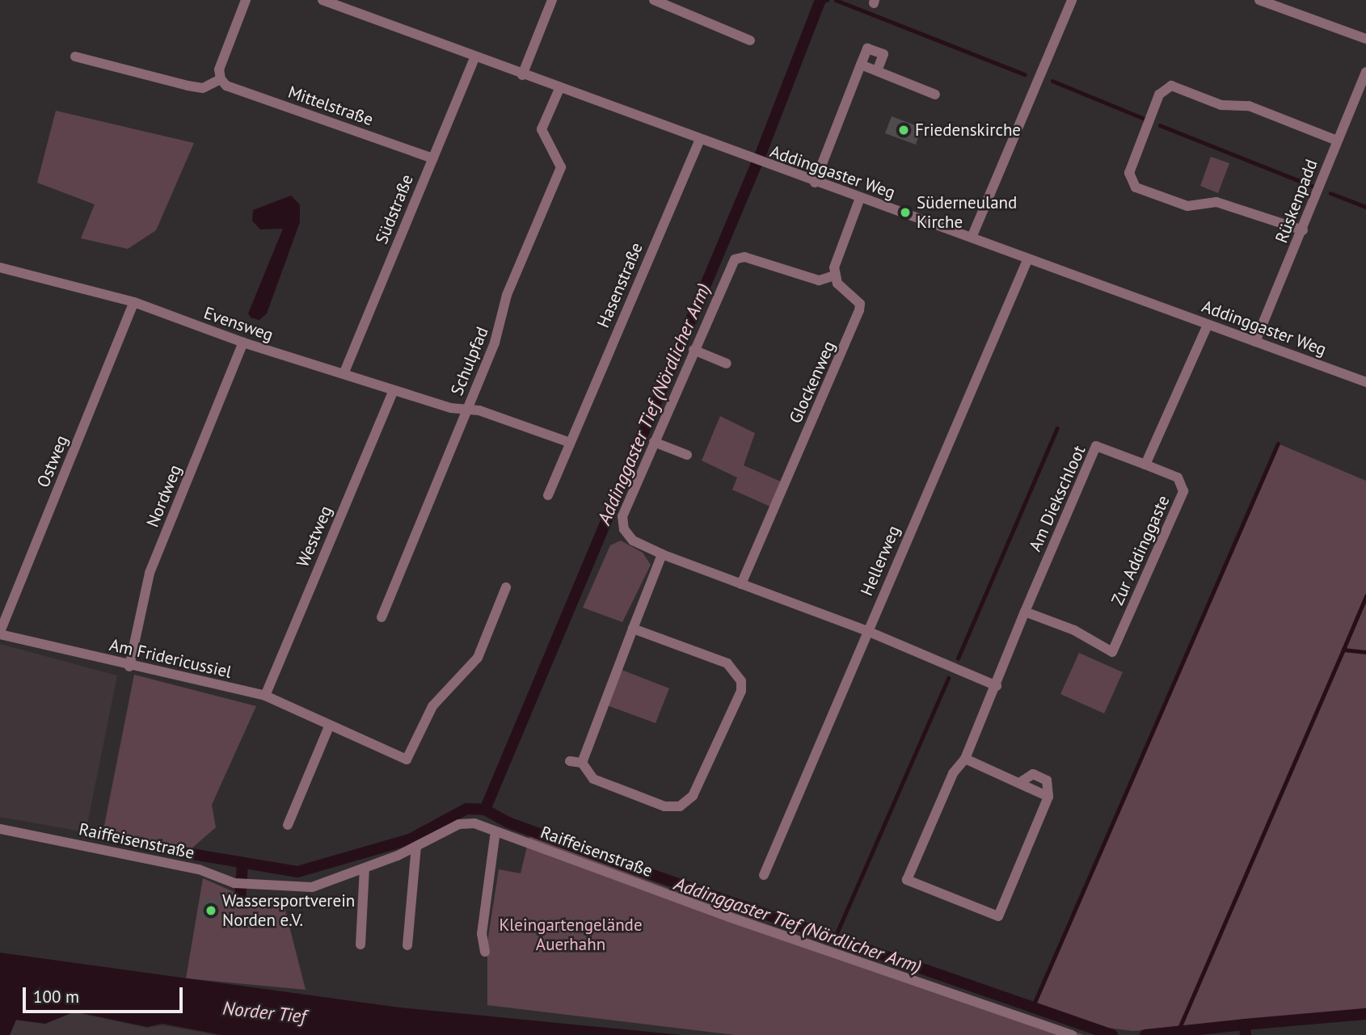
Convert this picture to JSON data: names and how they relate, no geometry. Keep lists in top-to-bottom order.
{
  "streets": {
    "street": [
      "Mittelstraße",
      "Addinggaster Weg",
      "Rüskenpadd",
      "Südstraße",
      "Hasenstraße",
      "Evensweg",
      "Schulpfad",
      "Glockenweg",
      "Ostweg",
      "Nordweg",
      "Am Diekschloot",
      "Westweg",
      "Zur Addinggaste",
      "Hellerweg",
      "Am Fridericussiel",
      "Raiffeisenstraße"
    ]
  },
  "crossings": [
    ["Mittelstraße", "Südstraße"],
    ["Addinggaster Weg", "Rüskenpadd"],
    ["Addinggaster Weg", "Südstraße"],
    ["Addinggaster Weg", "Hasenstraße"],
    ["Addinggaster Weg", "Schulpfad"],
    ["Addinggaster Weg", "Hellerweg"],
    ["Südstraße", "Evensweg"],
    ["Evensweg", "Schulpfad"],
    ["Evensweg", "Ostweg"],
    ["Evensweg", "Nordweg"],
    ["Evensweg", "Westweg"],
    ["Ostweg", "Am Fridericussiel"],
    ["Nordweg", "Am Fridericussiel"],
    ["Am Diekschloot", "Zur Addinggaste"],
    ["Westweg", "Am Fridericussiel"]
  ],
  "water": ["Addinggaster Tief (Nördlicher Arm)", "Norder Tief"],
  "parks": ["Kleingartengelände Auerhahn"],
  "places": ["Friedenskirche", "Süderneuland Kirche", "Wassersportverein Norden e.V."],
  "scale_bar": "100 m"
}
